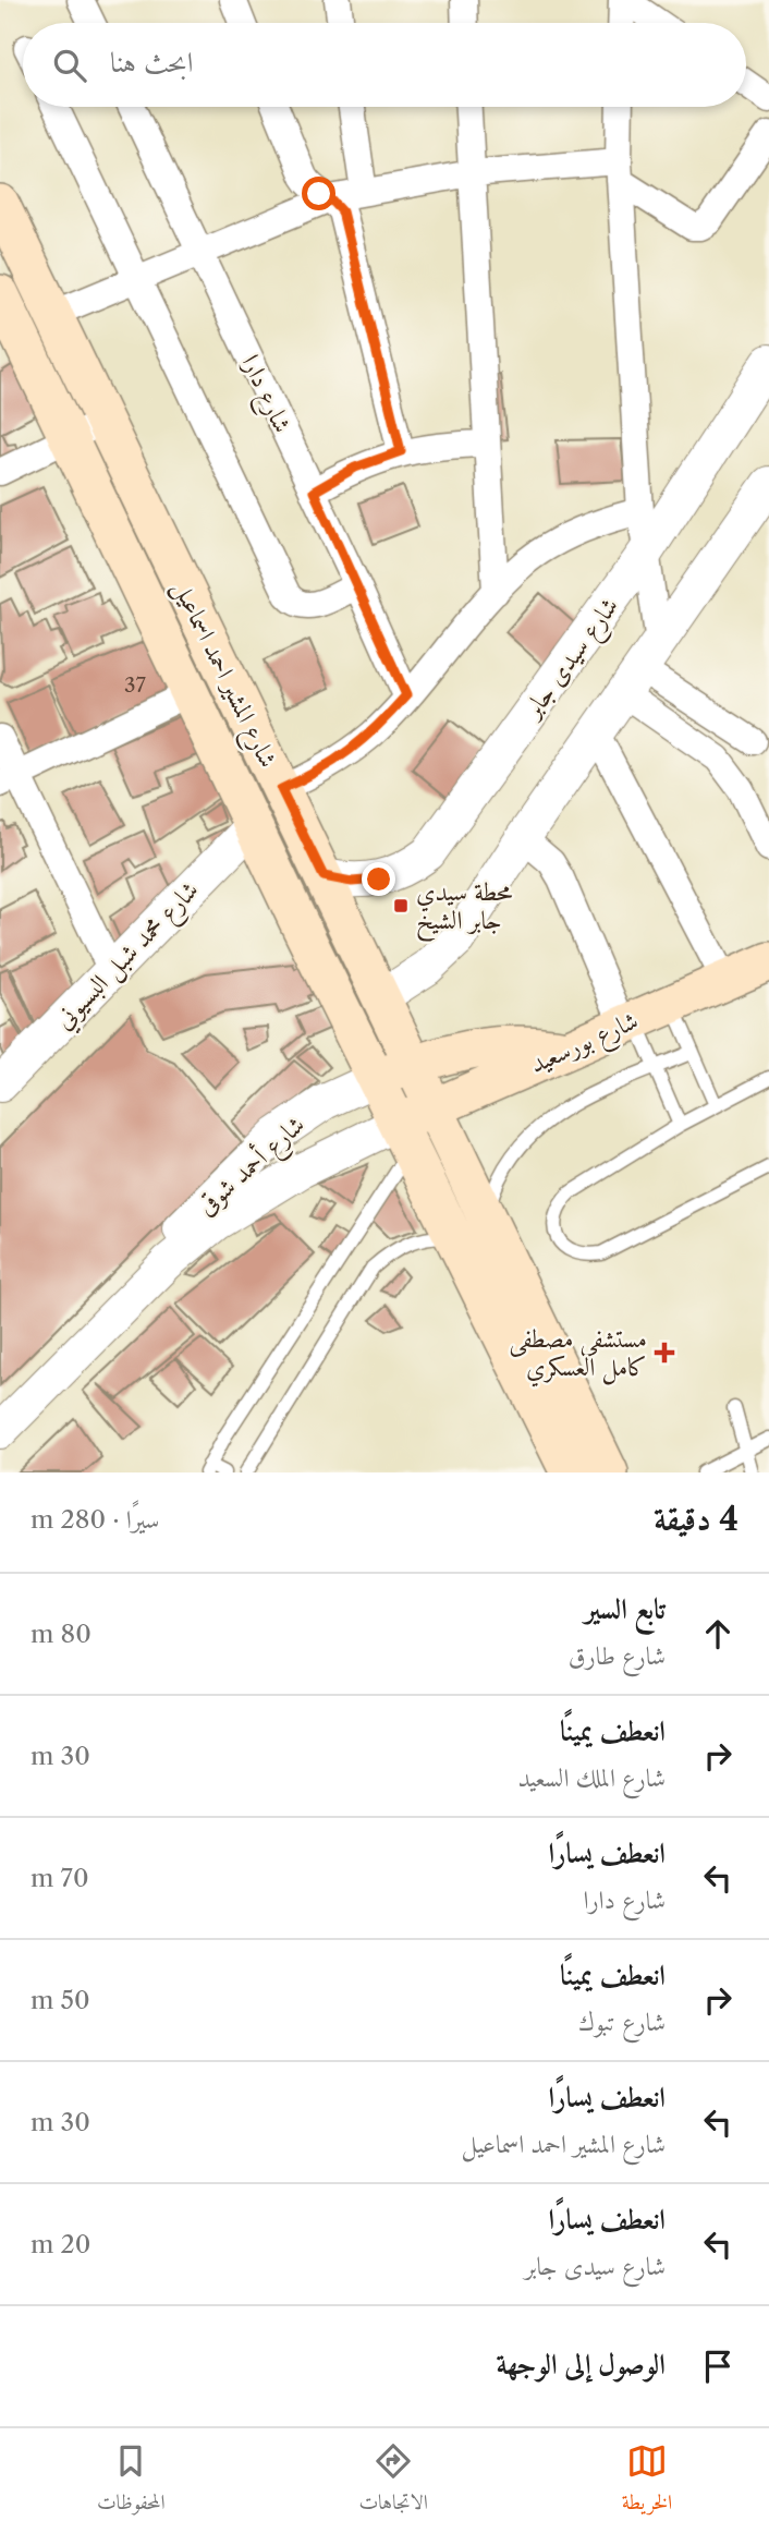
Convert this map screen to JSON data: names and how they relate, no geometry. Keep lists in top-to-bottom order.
{
  "streets": {
    "main road": ["شارع المشير احمد اسماعيل", "شارع بورسعيد"],
    "street": [
      "شارع دارا",
      "شارع سيدى جابر",
      "شارع محمد شبل البسيوني",
      "شارع أحمد شوقى"
    ]
  },
  "crossings": [
    ["شارع سيدى جابر", "شارع المشير احمد اسماعيل"],
    ["شارع المشير احمد اسماعيل", "شارع محمد شبل البسيوني"],
    ["شارع المشير احمد اسماعيل", "شارع بورسعيد"],
    ["شارع المشير احمد اسماعيل", "شارع أحمد شوقى"],
    ["شارع بورسعيد", "شارع أحمد شوقى"]
  ],
  "places": {
    "transit": ["محطة سيدي جابر الشيخ"],
    "health": ["مستشفى مصطفى كامل العسكري"]
  },
  "house_numbers": ["37"],
  "page": {
    "search": "ابحث هنا",
    "heading": ["4 دقيقة", "سيرًا · 280 m"],
    "list": [
      ["تابع السير", "شارع طارق", "80 m"],
      ["انعطف يمينًا", "شارع الملك السعيد", "30 m"],
      ["انعطف يسارًا", "شارع دارا", "70 m"],
      ["انعطف يمينًا", "شارع تبوك", "50 m"],
      ["انعطف يسارًا", "شارع المشير احمد اسماعيل", "30 m"],
      ["انعطف يسارًا", "شارع سيدى جابر", "20 m"],
      "الوصول إلى الوجهة"
    ],
    "nav": ["الخريطة", "الاتجاهات", "المحفوظات"]
  }
}
